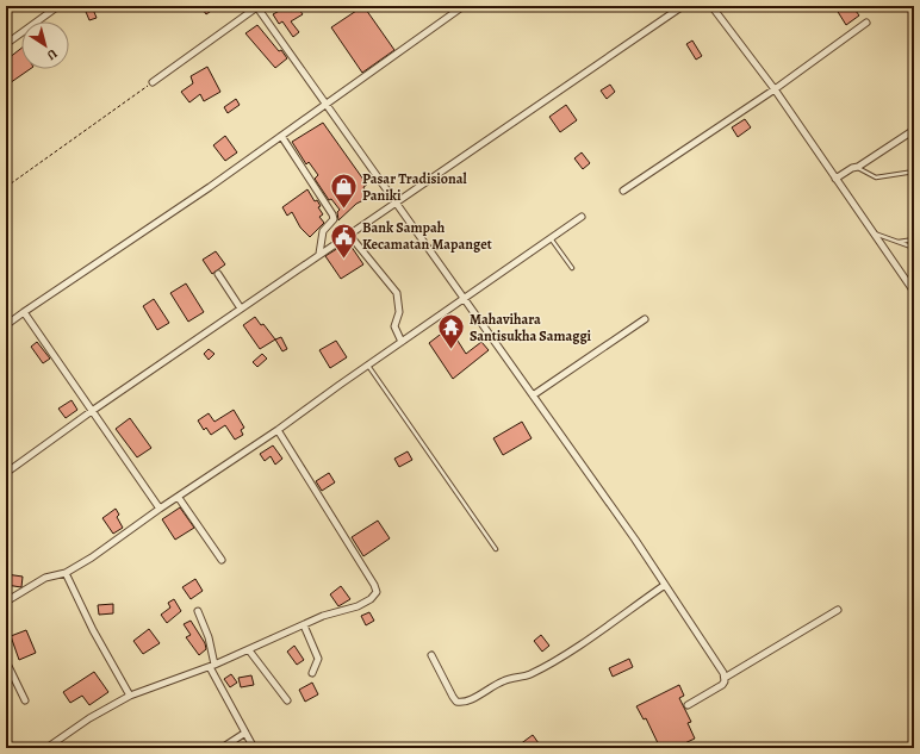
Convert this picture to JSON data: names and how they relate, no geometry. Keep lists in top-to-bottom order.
{
  "places": {
    "shop": ["Pasar Tradisional Paniki"],
    "public building": ["Bank Sampah Kecamatan Mapanget"],
    "temple": ["Mahavihara Santisukha Samaggi"]
  },
  "north": "bottom right"
}
